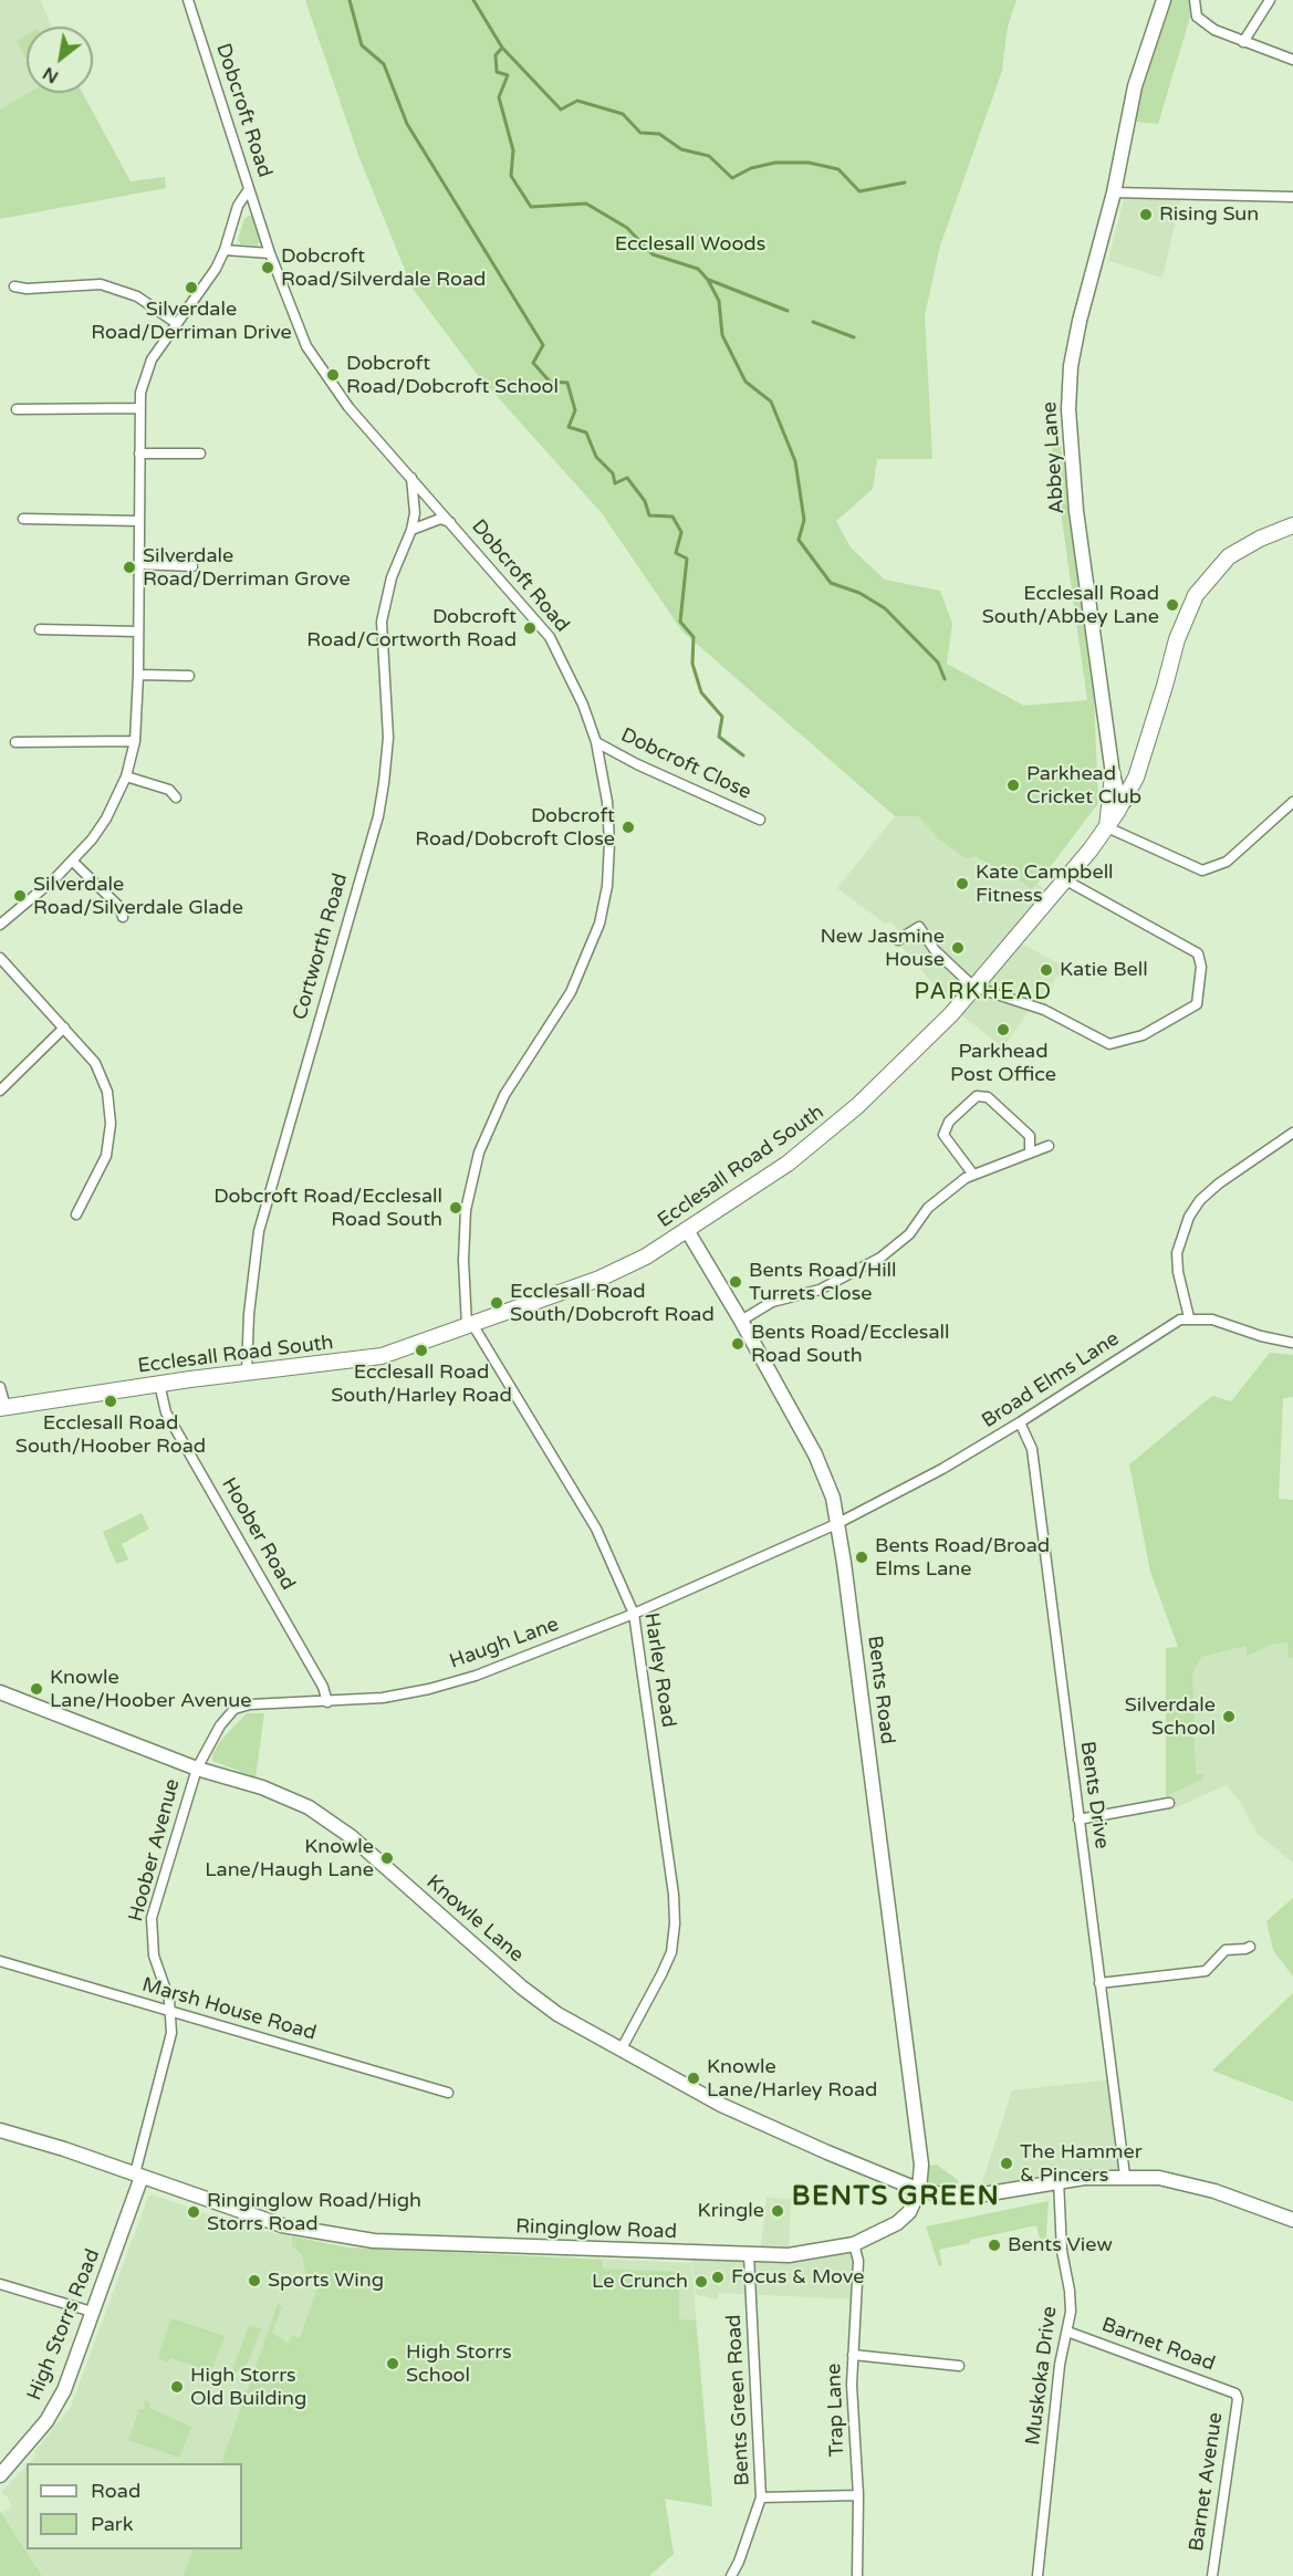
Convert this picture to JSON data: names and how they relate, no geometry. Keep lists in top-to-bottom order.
{
  "streets": {
    "main road": ["Ecclesall Road South"],
    "street": [
      "Dobcroft Road",
      "Abbey Lane",
      "Dobcroft Close",
      "Cortworth Road",
      "Broad Elms Lane",
      "Hoober Road",
      "Haugh Lane",
      "Harley Road",
      "Bents Road",
      "Bents Drive",
      "Hoober Avenue",
      "Knowle Lane",
      "Marsh House Road",
      "Ringinglow Road",
      "High Storrs Road",
      "Barnet Road",
      "Muskoka Drive",
      "Bents Green Road",
      "Trap Lane",
      "Barnet Avenue"
    ]
  },
  "crossings": [
    ["Dobcroft Road", "Dobcroft Close"],
    ["Dobcroft Road", "Cortworth Road"],
    ["Dobcroft Road", "Ecclesall Road South"],
    ["Dobcroft Road", "Harley Road"],
    ["Abbey Lane", "Ecclesall Road South"],
    ["Cortworth Road", "Ecclesall Road South"],
    ["Ecclesall Road South", "Hoober Road"],
    ["Ecclesall Road South", "Harley Road"],
    ["Ecclesall Road South", "Bents Road"],
    ["Broad Elms Lane", "Haugh Lane"],
    ["Broad Elms Lane", "Bents Road"],
    ["Broad Elms Lane", "Bents Drive"],
    ["Hoober Road", "Haugh Lane"],
    ["Haugh Lane", "Harley Road"],
    ["Haugh Lane", "Bents Road"],
    ["Haugh Lane", "Hoober Avenue"],
    ["Haugh Lane", "Knowle Lane"],
    ["Harley Road", "Knowle Lane"],
    ["Bents Road", "Knowle Lane"],
    ["Bents Road", "Ringinglow Road"],
    ["Hoober Avenue", "Knowle Lane"],
    ["Hoober Avenue", "Marsh House Road"],
    ["Hoober Avenue", "Ringinglow Road"],
    ["Hoober Avenue", "High Storrs Road"],
    ["Knowle Lane", "Ringinglow Road"],
    ["Ringinglow Road", "High Storrs Road"],
    ["Ringinglow Road", "Bents Green Road"],
    ["Ringinglow Road", "Trap Lane"],
    ["Barnet Road", "Muskoka Drive"],
    ["Barnet Road", "Barnet Avenue"]
  ],
  "districts": ["PARKHEAD", "BENTS GREEN"],
  "parks": ["Ecclesall Woods"],
  "places": [
    "Rising Sun",
    "Dobcroft Road/Silverdale Road",
    "Silverdale Road/Derriman Drive",
    "Dobcroft Road/Dobcroft School",
    "Silverdale Road/Derriman Grove",
    "Ecclesall Road South/Abbey Lane",
    "Dobcroft Road/Cortworth Road",
    "Parkhead Cricket Club",
    "Dobcroft Road/Dobcroft Close",
    "Kate Campbell Fitness",
    "Silverdale Road/Silverdale Glade",
    "New Jasmine House",
    "Katie Bell",
    "Parkhead Post Office",
    "Dobcroft Road/Ecclesall Road South",
    "Bents Road/Hill Turrets Close",
    "Ecclesall Road South/Dobcroft Road",
    "Bents Road/Ecclesall Road South",
    "Ecclesall Road South/Harley Road",
    "Ecclesall Road South/Hoober Road",
    "Bents Road/Broad Elms Lane",
    "Knowle Lane/Hoober Avenue",
    "Silverdale School",
    "Knowle Lane/Haugh Lane",
    "Knowle Lane/Harley Road",
    "The Hammer & Pincers",
    "Kringle",
    "Ringinglow Road/High Storrs Road",
    "Bents View",
    "Focus & Move",
    "Sports Wing",
    "Le Crunch",
    "High Storrs School",
    "High Storrs Old Building"
  ],
  "legend": ["Road", "Park"],
  "north": "bottom left"
}
